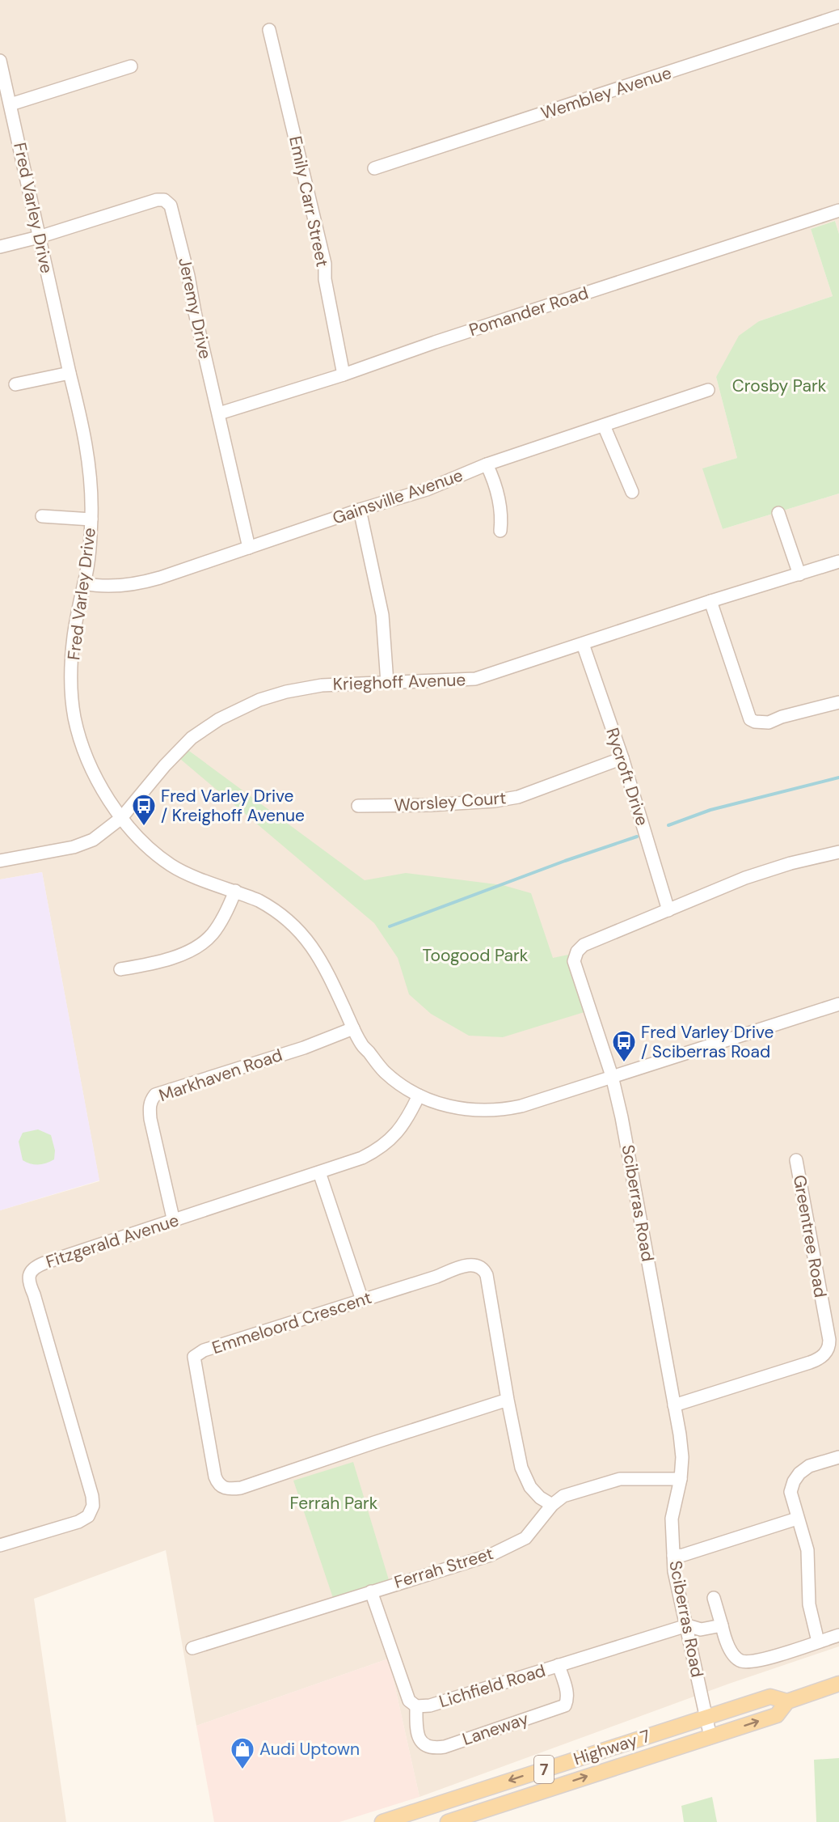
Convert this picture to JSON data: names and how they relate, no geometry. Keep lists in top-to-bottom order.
{
  "streets": {
    "main road": ["Highway 7", "7"],
    "street": [
      "Wembley Avenue",
      "Emily Carr Street",
      "Fred Varley Drive",
      "Jeremy Drive",
      "Pomander Road",
      "Gainsville Avenue",
      "Krieghoff Avenue",
      "Rycroft Drive",
      "Worsley Court",
      "Markhaven Road",
      "Sciberras Road",
      "Greentree Road",
      "Fitzgerald Avenue",
      "Emmeloord Crescent",
      "Ferrah Street",
      "Lichfield Road",
      "Laneway"
    ]
  },
  "crossings": [
    ["Emily Carr Street", "Pomander Road"],
    ["Fred Varley Drive", "Jeremy Drive"],
    ["Fred Varley Drive", "Gainsville Avenue"],
    ["Fred Varley Drive", "Krieghoff Avenue"],
    ["Fred Varley Drive", "Markhaven Road"],
    ["Fred Varley Drive", "Sciberras Road"],
    ["Fred Varley Drive", "Fitzgerald Avenue"],
    ["Jeremy Drive", "Pomander Road"],
    ["Jeremy Drive", "Gainsville Avenue"],
    ["Krieghoff Avenue", "Rycroft Drive"],
    ["Rycroft Drive", "Worsley Court"],
    ["Rycroft Drive", "Sciberras Road"],
    ["Markhaven Road", "Fitzgerald Avenue"],
    ["Sciberras Road", "Greentree Road"],
    ["Sciberras Road", "Ferrah Street"],
    ["Sciberras Road", "Lichfield Road"],
    ["Sciberras Road", "Highway 7"],
    ["Emmeloord Crescent", "Ferrah Street"],
    ["Ferrah Street", "Lichfield Road"],
    ["Lichfield Road", "Laneway"]
  ],
  "parks": ["Crosby Park", "Toogood Park", "Ferrah Park"],
  "places": {
    "bus stop": ["Fred Varley Drive / Kreighoff Avenue", "Fred Varley Drive / Sciberras Road"],
    "shop": ["Audi Uptown"]
  }
}
